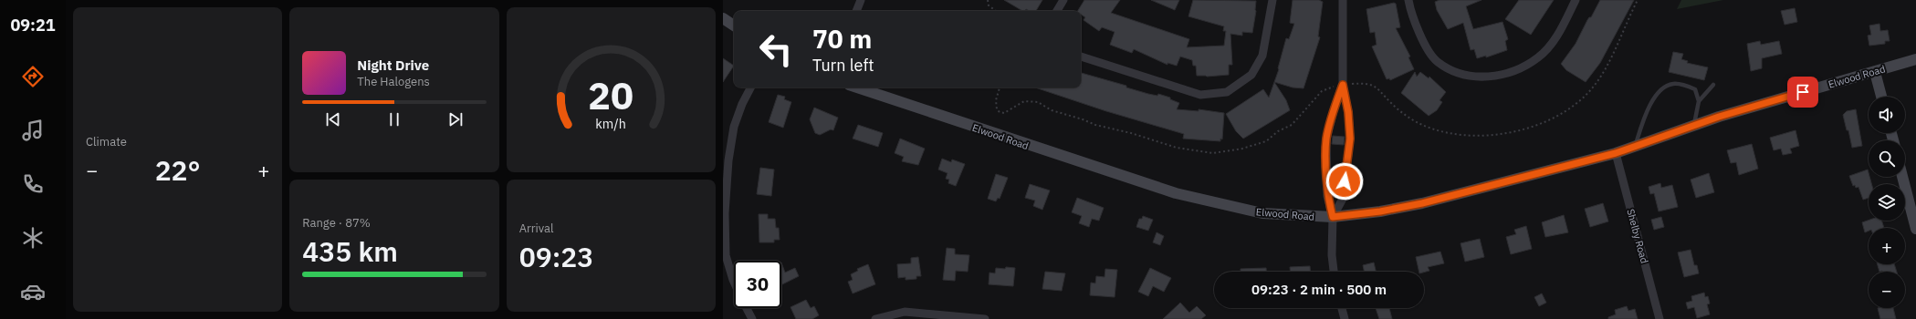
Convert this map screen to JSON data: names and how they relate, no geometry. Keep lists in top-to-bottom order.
{
  "streets": {
    "main road": ["Elwood Road"],
    "street": ["Shelby Road"]
  },
  "crossings": [
    ["Elwood Road", "Shelby Road"]
  ],
  "page": {
    "tabs": "09:21",
    "tile": [
      "Climate",
      ["Range · 87%", "435 km"],
      ["Arrival", "09:23"]
    ],
    "turn": ["70 m", "Turn left"],
    "song": ["Night Drive", "The Halogens"],
    "map_buttons": ["+", "−"],
    "heat": ["−", "22°", "+"],
    "limit": "30",
    "trip": "09:23 · 2 min · 500 m",
    "gauge": ["20", "km/h"]
  }
}
